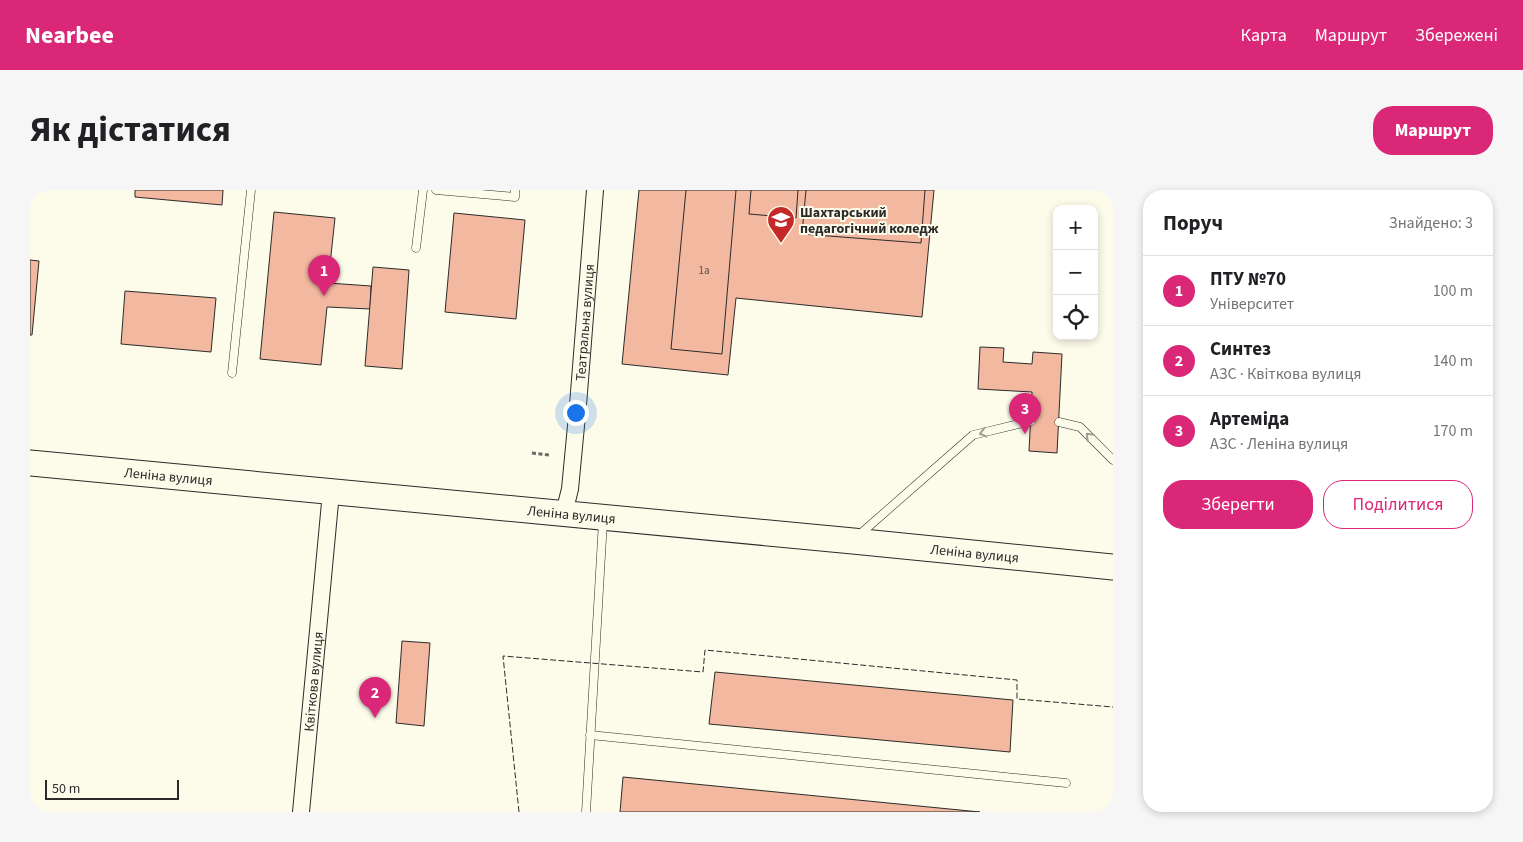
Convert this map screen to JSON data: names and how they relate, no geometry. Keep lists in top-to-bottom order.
{
  "streets": {
    "main road": ["Леніна вулиця"],
    "street": ["Театральна вулиця", "Квіткова вулиця"]
  },
  "crossings": [
    ["Театральна вулиця", "Леніна вулиця"],
    ["Леніна вулиця", "Квіткова вулиця"]
  ],
  "places": {
    "school or university": ["Шахтарський педагогічний коледж"]
  },
  "house_numbers": ["1а"],
  "scale_bar": "50 m",
  "page": {
    "header": "Nearbee",
    "nav": ["Карта", "Маршрут", "Збережені"],
    "title": "Як дістатися",
    "buttons": [
      "Маршрут",
      ["Зберегти", "Поділитися"]
    ],
    "heading": ["Поруч", "Знайдено: 3"],
    "map_buttons": ["+", "−"],
    "pins": ["1", "3", "2"],
    "list": [
      {
        "mark": "1",
        "name": "ПТУ №70",
        "note": "Університет",
        "value": "100 m"
      },
      {
        "mark": "2",
        "name": "Синтез",
        "note": "АЗС · Квіткова вулиця",
        "value": "140 m"
      },
      {
        "mark": "3",
        "name": "Артеміда",
        "note": "АЗС · Леніна вулиця",
        "value": "170 m"
      }
    ],
    "scale": "50 m"
  }
}
